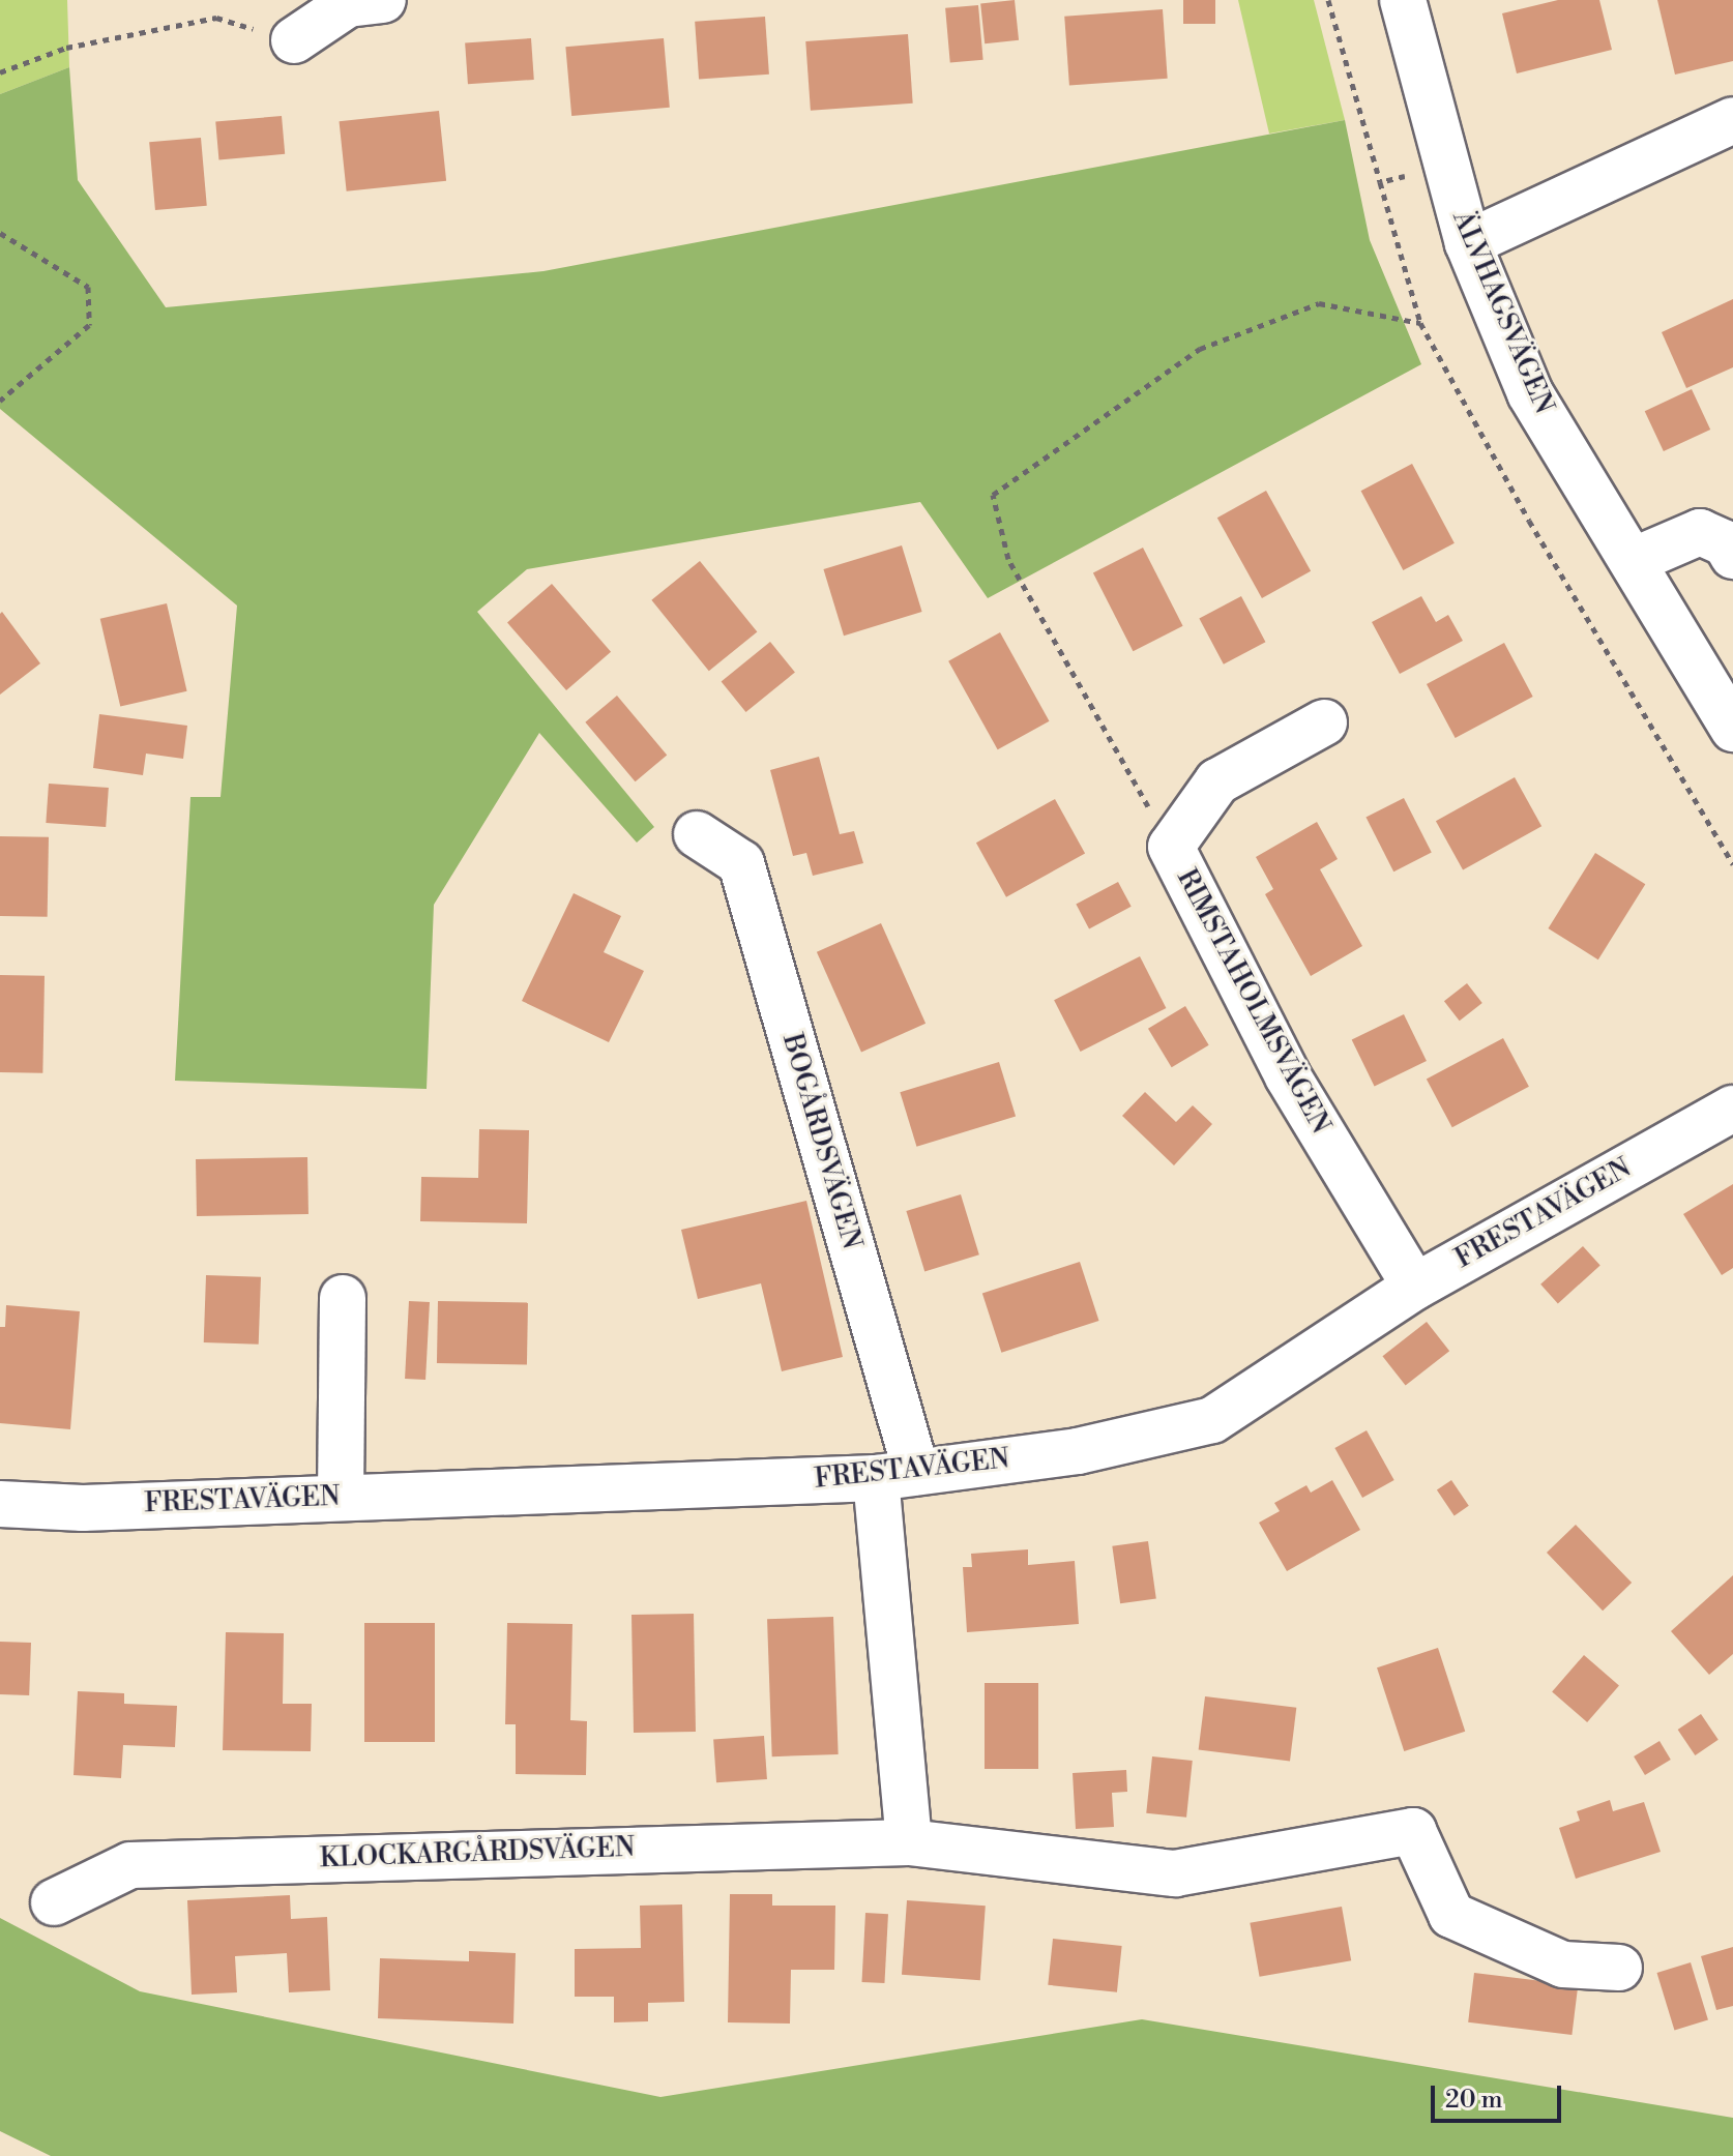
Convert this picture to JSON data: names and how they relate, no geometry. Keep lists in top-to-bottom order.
{
  "streets": {
    "street": [
      "ÄLVHAGSVÄGEN",
      "RIMSTAHOLMSVÄGEN",
      "BOGÅRDSVÄGEN",
      "FRESTAVÄGEN",
      "KLOCKARGÅRDSVÄGEN"
    ]
  },
  "crossings": [
    ["RIMSTAHOLMSVÄGEN", "FRESTAVÄGEN"],
    ["BOGÅRDSVÄGEN", "FRESTAVÄGEN"]
  ],
  "scale_bar": "20 m"
}
